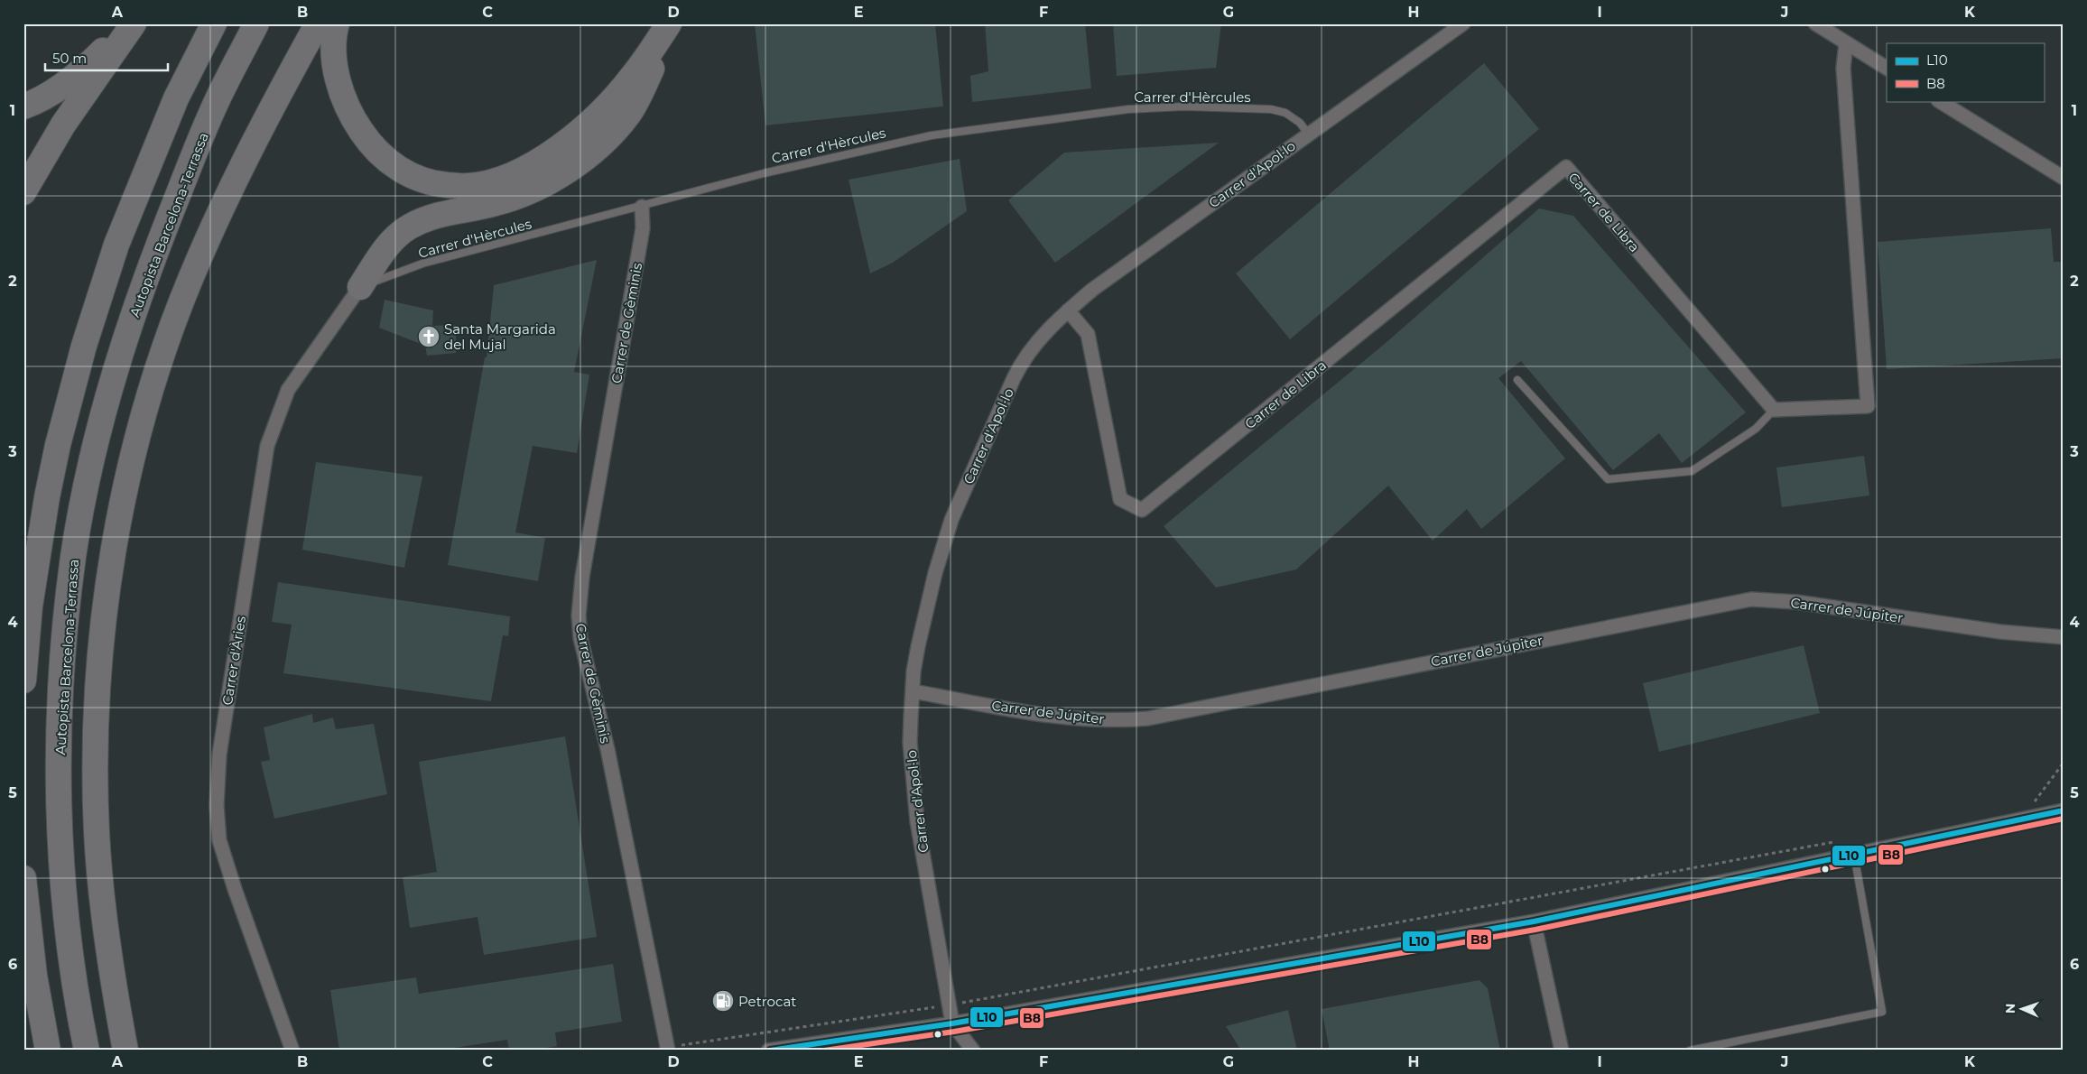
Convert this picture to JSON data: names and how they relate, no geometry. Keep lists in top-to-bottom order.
{
  "streets": {
    "highway": ["Autopista Barcelona-Terrassa"],
    "street": [
      "Carrer d'Apol·lo",
      "Carrer de Libra",
      "Carrer de Gèminis",
      "Carrer de Júpiter",
      "Carrer d'Àries"
    ],
    "lane": ["Carrer d'Hèrcules"]
  },
  "crossings": [
    ["Carrer d'Hèrcules", "Carrer d'Apol·lo"],
    ["Carrer d'Hèrcules", "Carrer de Gèminis"],
    ["Carrer d'Hèrcules", "Carrer d'Àries"],
    ["Carrer d'Apol·lo", "Carrer de Libra"],
    ["Carrer d'Apol·lo", "Carrer de Júpiter"]
  ],
  "places": {
    "church": ["Santa Margarida del Mujal"],
    "fuel station": ["Petrocat"]
  },
  "lines": ["transit line L10", "transit line B8"],
  "legend": ["L10", "B8"],
  "scale_bar": "50 m",
  "north": "left",
  "grid": {
    "columns": [
      "A",
      "B",
      "C",
      "D",
      "E",
      "F",
      "G",
      "H",
      "I",
      "J",
      "K"
    ],
    "rows": [
      "1",
      "2",
      "3",
      "4",
      "5",
      "6"
    ]
  }
}
